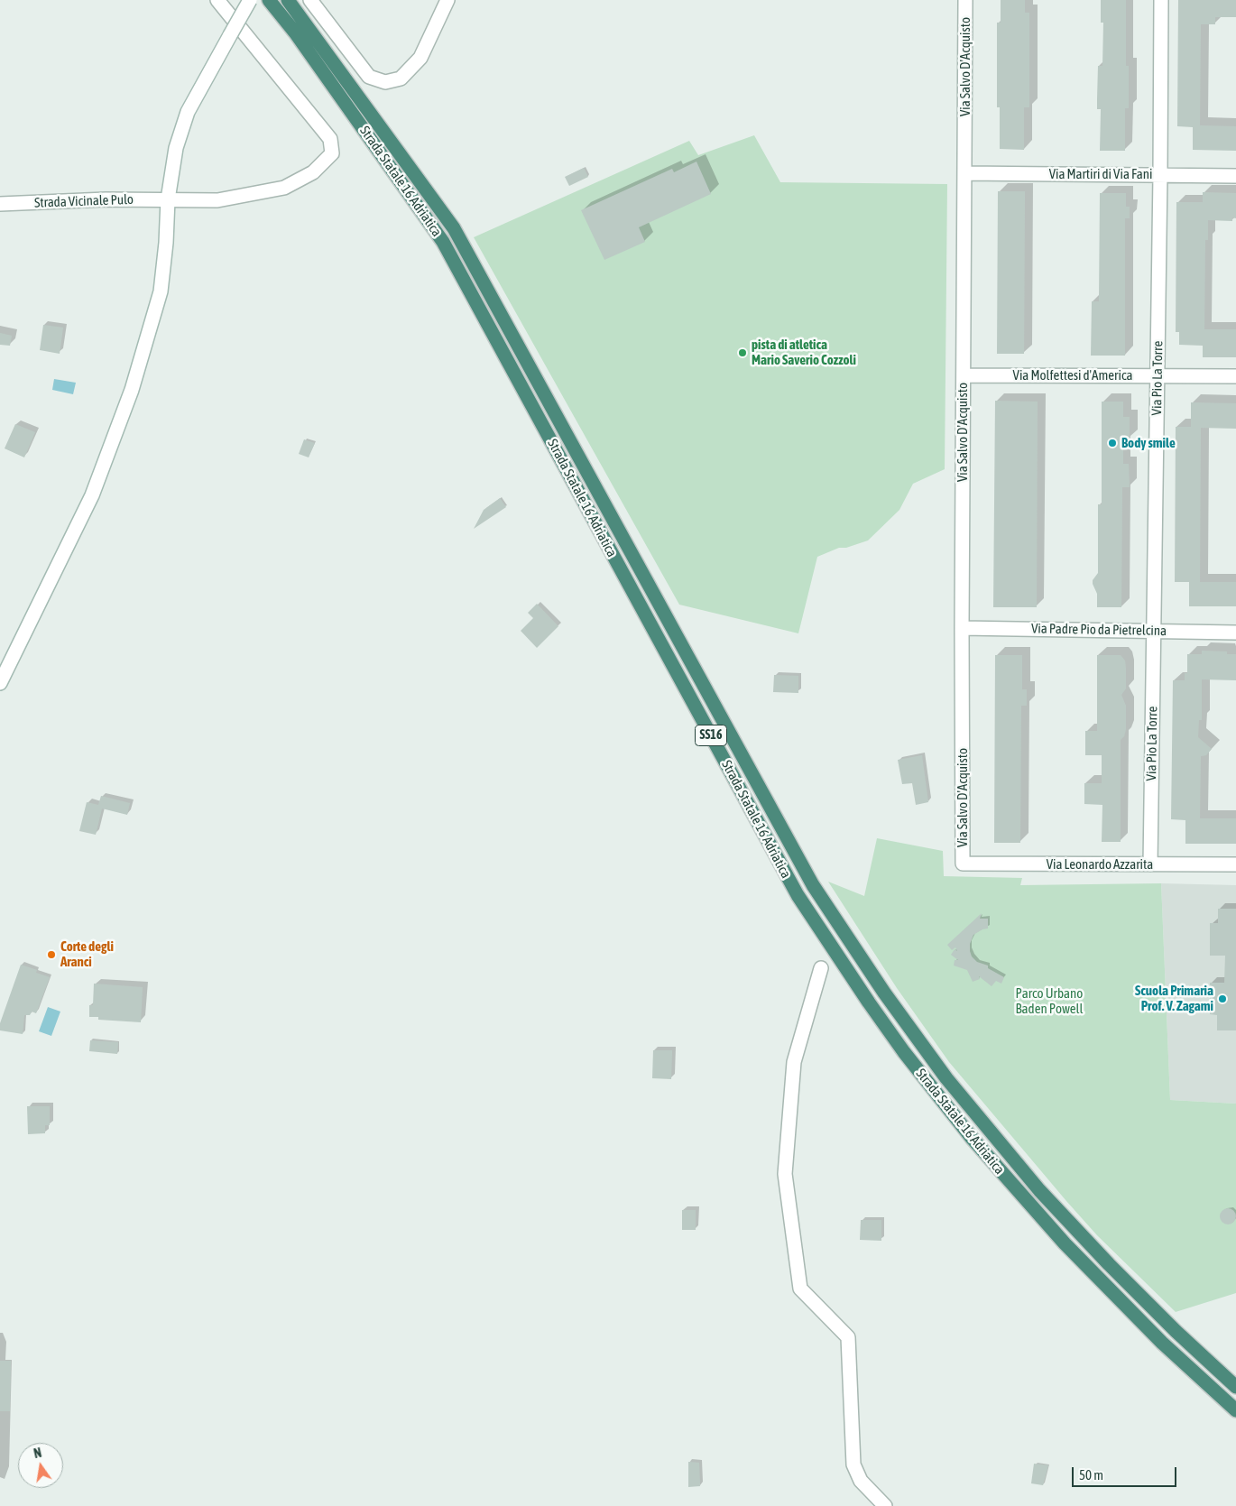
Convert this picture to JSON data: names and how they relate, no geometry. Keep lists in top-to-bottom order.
{
  "streets": {
    "highway": ["Strada Statale 16 Adriatica", "SS16"],
    "street": [
      "Via Salvo D'Acquisto",
      "Via Martiri di Via Fani",
      "Strada Vicinale Pulo",
      "Via Molfettesi d'America",
      "Via Pio La Torre",
      "Via Padre Pio da Pietrelcina",
      "Via Leonardo Azzarita"
    ]
  },
  "crossings": [
    ["Via Salvo D'Acquisto", "Via Martiri di Via Fani"],
    ["Via Salvo D'Acquisto", "Via Molfettesi d'America"],
    ["Via Salvo D'Acquisto", "Via Padre Pio da Pietrelcina"],
    ["Via Salvo D'Acquisto", "Via Leonardo Azzarita"],
    ["Via Martiri di Via Fani", "Via Pio La Torre"],
    ["Via Molfettesi d'America", "Via Pio La Torre"],
    ["Via Pio La Torre", "Via Padre Pio da Pietrelcina"],
    ["Via Pio La Torre", "Via Leonardo Azzarita"]
  ],
  "parks": ["Parco Urbano Baden Powell"],
  "places": [
    "pista di atletica Mario Saverio Cozzoli",
    "Body smile",
    "Corte degli Aranci",
    "Scuola Primaria Prof. V. Zagami"
  ],
  "scale_bar": "50 m",
  "north": "top"
}
